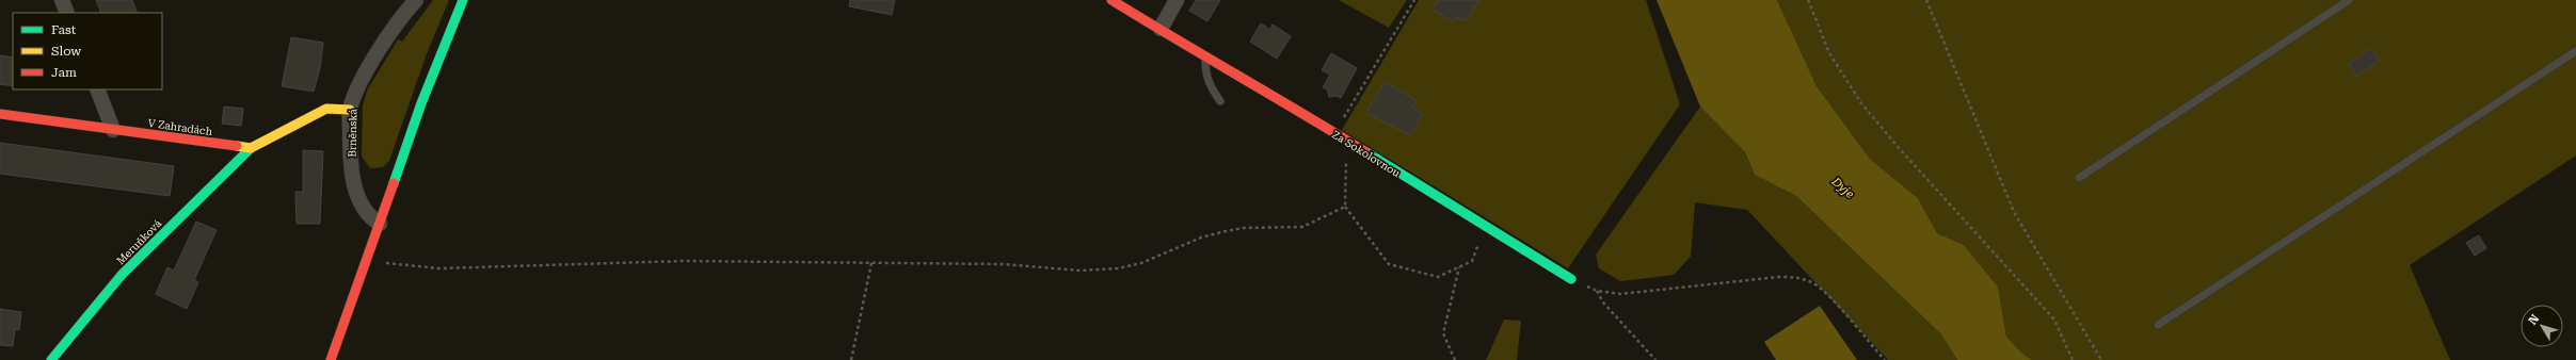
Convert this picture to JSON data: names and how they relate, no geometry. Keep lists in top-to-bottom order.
{
  "streets": {
    "street": [
      "V Zahradách",
      "Brněnská",
      "Za Sokolovnou",
      "Meruňková"
    ]
  },
  "crossings": [
    ["V Zahradách", "Meruňková"]
  ],
  "water": ["Dyje"],
  "legend": ["Fast", "Slow", "Jam"],
  "north": "top left"
}
